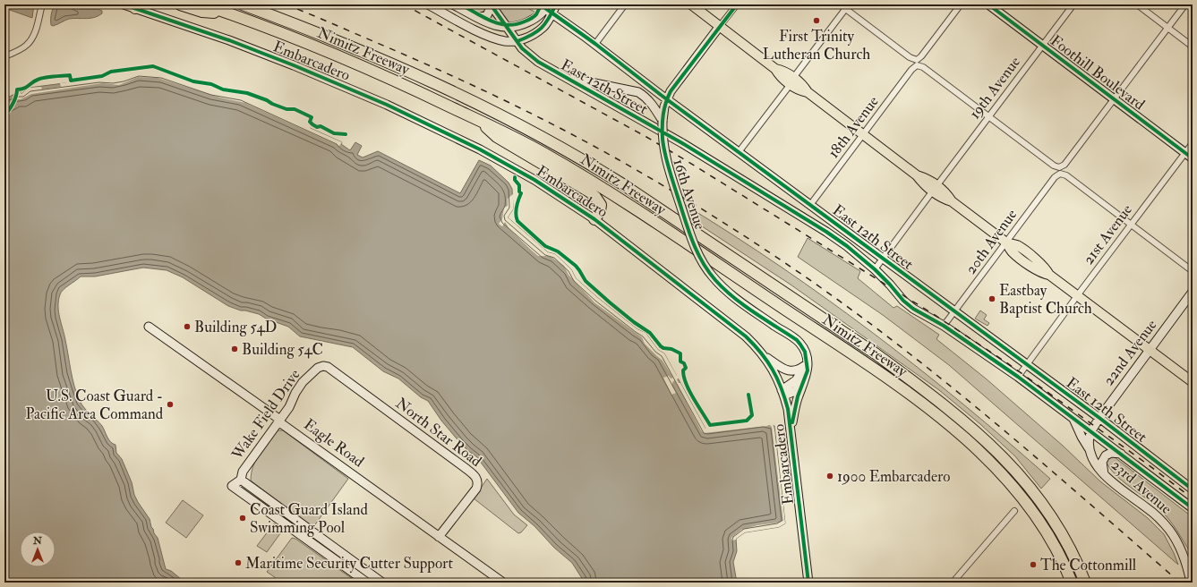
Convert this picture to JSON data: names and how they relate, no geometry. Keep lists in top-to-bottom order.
{
  "streets": {
    "highway": ["Nimitz Freeway"],
    "main road": [
      "Embarcadero",
      "Foothill Boulevard",
      "East 12th Street",
      "16th Avenue",
      "22nd Avenue",
      "Wake Field Drive",
      "North Star Road",
      "Eagle Road",
      "23rd Avenue"
    ],
    "street": [
      "19th Avenue",
      "18th Avenue",
      "21st Avenue",
      "20th Avenue"
    ]
  },
  "crossings": [
    ["Foothill Boulevard", "19th Avenue"],
    ["Foothill Boulevard", "21st Avenue"],
    ["Foothill Boulevard", "20th Avenue"],
    ["East 12th Street", "19th Avenue"],
    ["East 12th Street", "18th Avenue"],
    ["East 12th Street", "16th Avenue"],
    ["East 12th Street", "21st Avenue"],
    ["East 12th Street", "20th Avenue"],
    ["East 12th Street", "22nd Avenue"],
    ["East 12th Street", "23rd Avenue"],
    ["Wake Field Drive", "North Star Road"],
    ["Wake Field Drive", "Eagle Road"],
    ["North Star Road", "Eagle Road"]
  ],
  "places": [
    "First Trinity Lutheran Church",
    "Eastbay Baptist Church",
    "Building 54D",
    "Building 54C",
    "U.S. Coast Guard - Pacific Area Command",
    "1900 Embarcadero",
    "Coast Guard Island Swimming Pool",
    "Maritime Security Cutter Support",
    "The Cottonmill"
  ],
  "north": "top"
}
